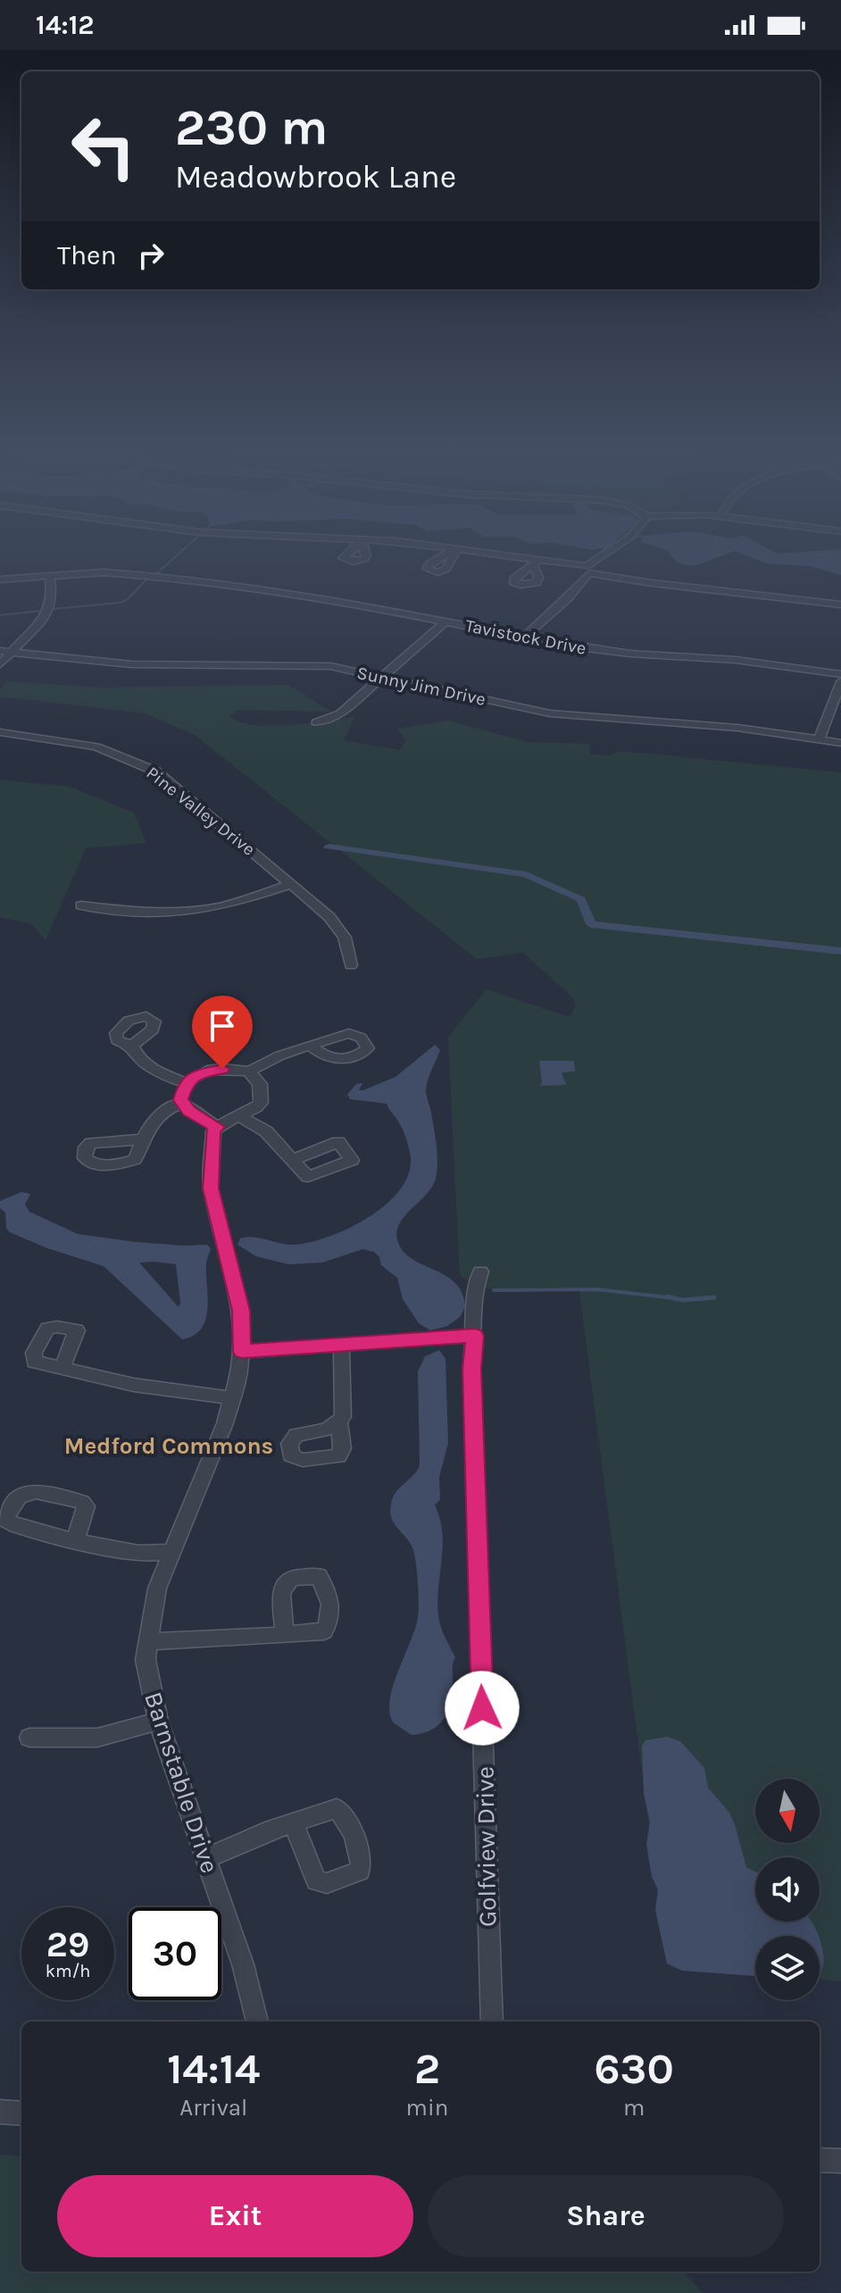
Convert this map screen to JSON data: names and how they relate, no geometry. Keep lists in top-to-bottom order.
{
  "streets": {
    "street": [
      "Tavistock Drive",
      "Sunny Jim Drive",
      "Pine Valley Drive",
      "Barnstable Drive",
      "Golfview Drive"
    ]
  },
  "districts": ["Medford Commons"],
  "north": "bottom",
  "page": {
    "status": "14:12",
    "turn": ["230 m", "Meadowbrook Lane"],
    "then": "Then",
    "speed": "29 km/h",
    "limit": "30",
    "eta": [
      "14:14",
      "Arrival",
      "2",
      "min",
      "630",
      "m"
    ],
    "buttons": ["Exit", "Share"]
  }
}
